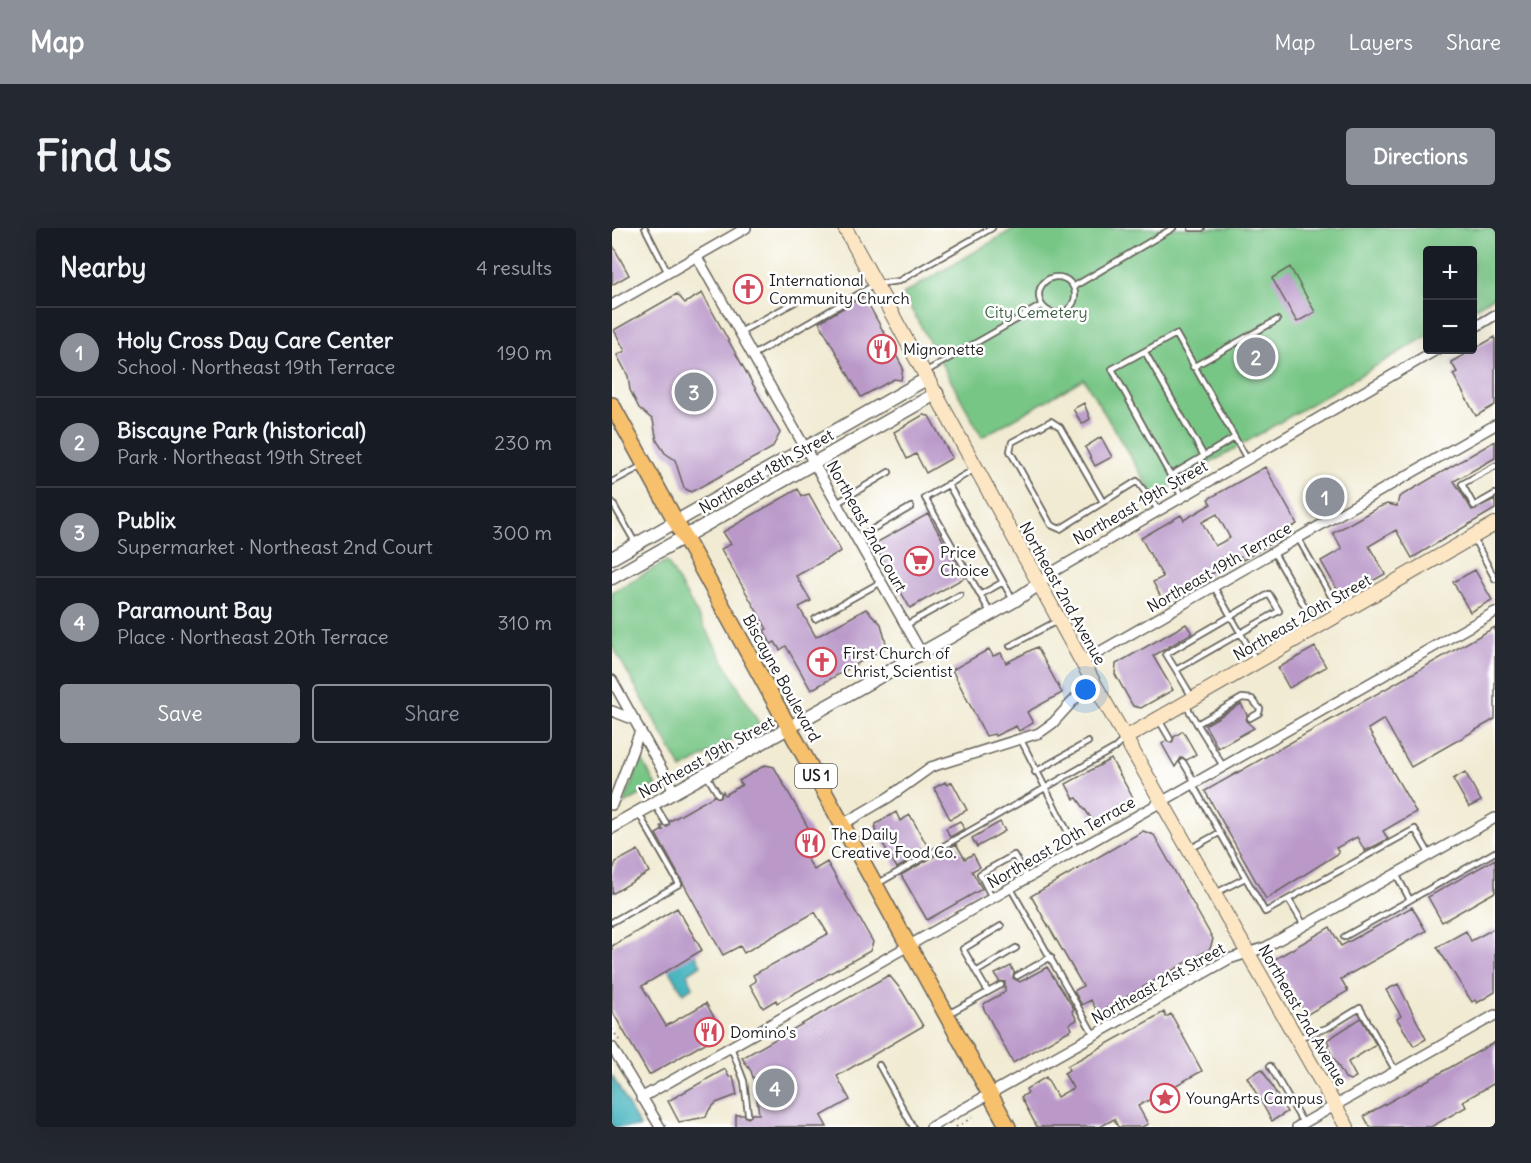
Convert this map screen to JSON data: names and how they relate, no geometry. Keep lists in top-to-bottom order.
{
  "streets": {
    "main road": [
      "Northeast 2nd Avenue",
      "Northeast 20th Street",
      "Biscayne Boulevard",
      "US 1"
    ],
    "street": [
      "Northeast 18th Street",
      "Northeast 19th Street",
      "Northeast 2nd Court",
      "Northeast 19th Terrace",
      "Northeast 20th Terrace",
      "Northeast 21st Street"
    ]
  },
  "crossings": [
    ["Northeast 18th Street", "Northeast 2nd Court"],
    ["Northeast 18th Street", "Northeast 2nd Avenue"],
    ["Northeast 18th Street", "Biscayne Boulevard"],
    ["Northeast 19th Street", "Northeast 2nd Court"],
    ["Northeast 19th Street", "Northeast 2nd Avenue"],
    ["Northeast 19th Street", "Biscayne Boulevard"],
    ["Northeast 19th Terrace", "Northeast 2nd Avenue"],
    ["Northeast 2nd Avenue", "Northeast 20th Street"],
    ["Northeast 2nd Avenue", "Northeast 20th Terrace"],
    ["Northeast 2nd Avenue", "Northeast 21st Street"],
    ["Biscayne Boulevard", "Northeast 20th Terrace"],
    ["Biscayne Boulevard", "Northeast 21st Street"]
  ],
  "parks": ["City Cemetery"],
  "places": {
    "church": ["International Community Church", "First Church of Christ, Scientist"],
    "restaurant": ["Mignonette", "The Daily Creative Food Co.", "Domino's"],
    "supermarket": ["Price Choice"],
    "place": ["YoungArts Campus"]
  },
  "page": {
    "header": "Map",
    "nav": ["Map", "Layers", "Share"],
    "buttons": [
      "Directions",
      ["Save", "Share"]
    ],
    "title": "Find us",
    "heading": ["Nearby", "4 results"],
    "map_buttons": ["+", "−"],
    "list": [
      {
        "mark": "1",
        "name": "Holy Cross Day Care Center",
        "note": "School · Northeast 19th Terrace",
        "value": "190 m"
      },
      {
        "mark": "2",
        "name": "Biscayne Park (historical)",
        "note": "Park · Northeast 19th Street",
        "value": "230 m"
      },
      {
        "mark": "3",
        "name": "Publix",
        "note": "Supermarket · Northeast 2nd Court",
        "value": "300 m"
      },
      {
        "mark": "4",
        "name": "Paramount Bay",
        "note": "Place · Northeast 20th Terrace",
        "value": "310 m"
      }
    ],
    "pins": [
      "2",
      "3",
      "1",
      "4"
    ]
  }
}
